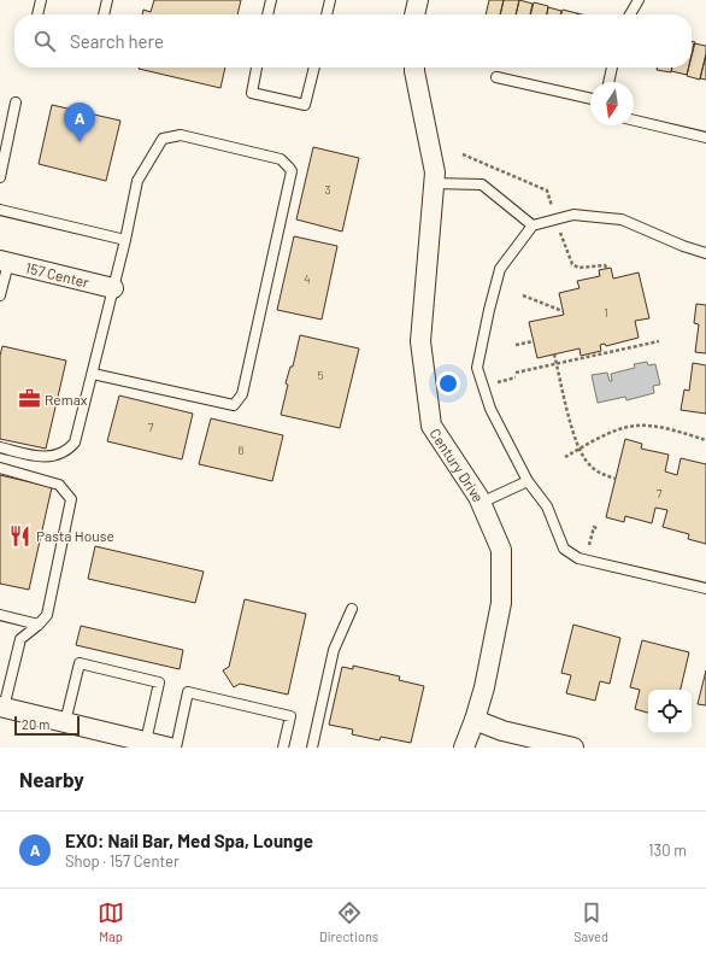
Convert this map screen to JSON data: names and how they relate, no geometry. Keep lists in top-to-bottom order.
{
  "streets": {
    "street": ["157 Center", "Century Drive"]
  },
  "places": {
    "office": ["Remax"],
    "restaurant": ["Pasta House"]
  },
  "house_numbers": [
    "3",
    "4",
    "1",
    "5",
    "7",
    "6",
    "7"
  ],
  "scale_bar": "20 m",
  "north": "bottom",
  "page": {
    "search": "Search here",
    "pins": "A",
    "scale": "20 m",
    "heading": "Nearby",
    "list": [
      {
        "mark": "A",
        "name": "EXO: Nail Bar, Med Spa, Lounge",
        "note": "Shop · 157 Center",
        "value": "130 m"
      }
    ],
    "nav": ["Map", "Directions", "Saved"]
  }
}
